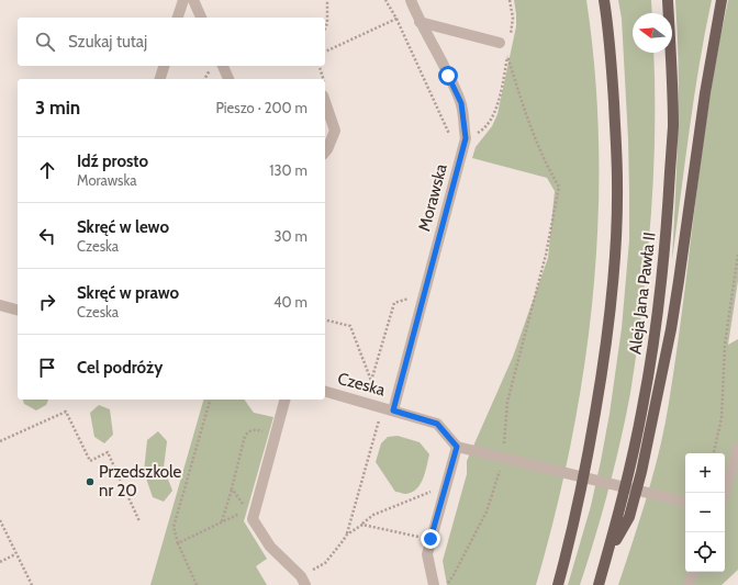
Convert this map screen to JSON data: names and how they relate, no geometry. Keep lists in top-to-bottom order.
{
  "streets": {
    "main road": ["Aleja Jana Pawła II"],
    "street": ["Morawska", "Czeska"]
  },
  "crossings": [
    ["Morawska", "Czeska"]
  ],
  "places": ["Przedszkole nr 20"],
  "north": "left",
  "page": {
    "search": "Szukaj tutaj",
    "heading": ["3 min", "Pieszo · 200 m"],
    "list": [
      ["Idź prosto", "Morawska", "130 m"],
      ["Skręć w lewo", "Czeska", "30 m"],
      ["Skręć w prawo", "Czeska", "40 m"],
      "Cel podróży"
    ],
    "map_buttons": ["+", "−"]
  }
}
